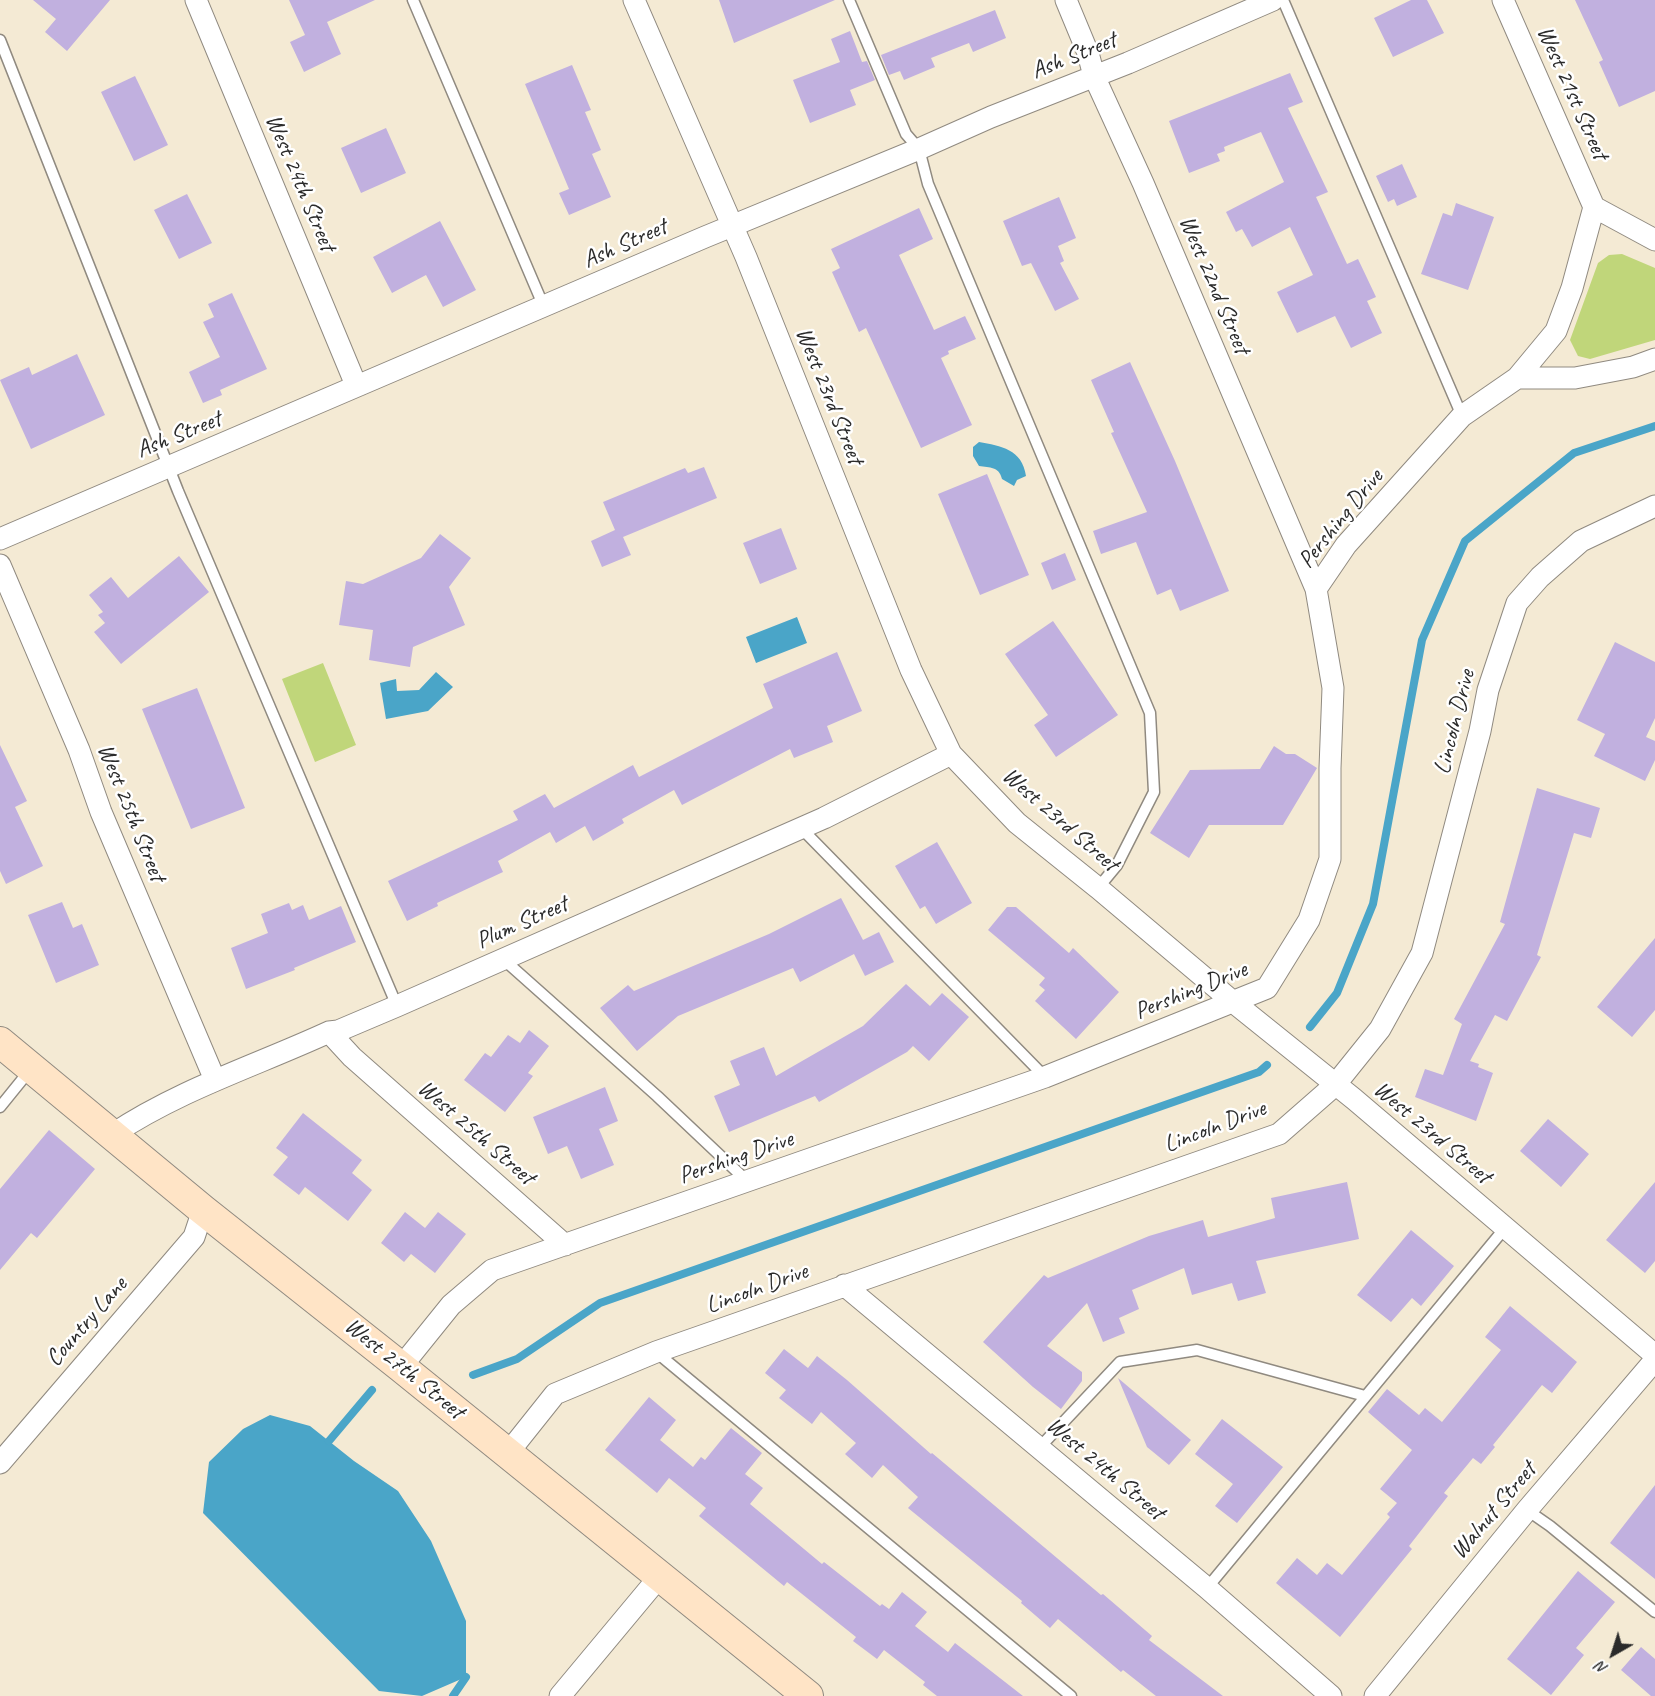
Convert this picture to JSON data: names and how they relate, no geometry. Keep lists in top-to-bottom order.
{
  "streets": {
    "main road": ["West 27th Street"],
    "street": [
      "Ash Street",
      "West 21st Street",
      "West 24th Street",
      "West 22nd Street",
      "West 23rd Street",
      "Pershing Drive",
      "Lincoln Drive",
      "West 25th Street",
      "Plum Street",
      "Country Lane",
      "Walnut Street"
    ]
  },
  "crossings": [
    ["Ash Street", "West 24th Street"],
    ["Ash Street", "West 22nd Street"],
    ["Ash Street", "West 23rd Street"],
    ["West 24th Street", "Lincoln Drive"],
    ["West 22nd Street", "Pershing Drive"],
    ["West 23rd Street", "Pershing Drive"],
    ["West 23rd Street", "Lincoln Drive"],
    ["West 23rd Street", "Plum Street"],
    ["Pershing Drive", "West 25th Street"],
    ["Pershing Drive", "West 27th Street"],
    ["Lincoln Drive", "West 27th Street"],
    ["West 25th Street", "Plum Street"],
    ["Plum Street", "West 27th Street"],
    ["Country Lane", "West 27th Street"]
  ],
  "north": "bottom left"
}
